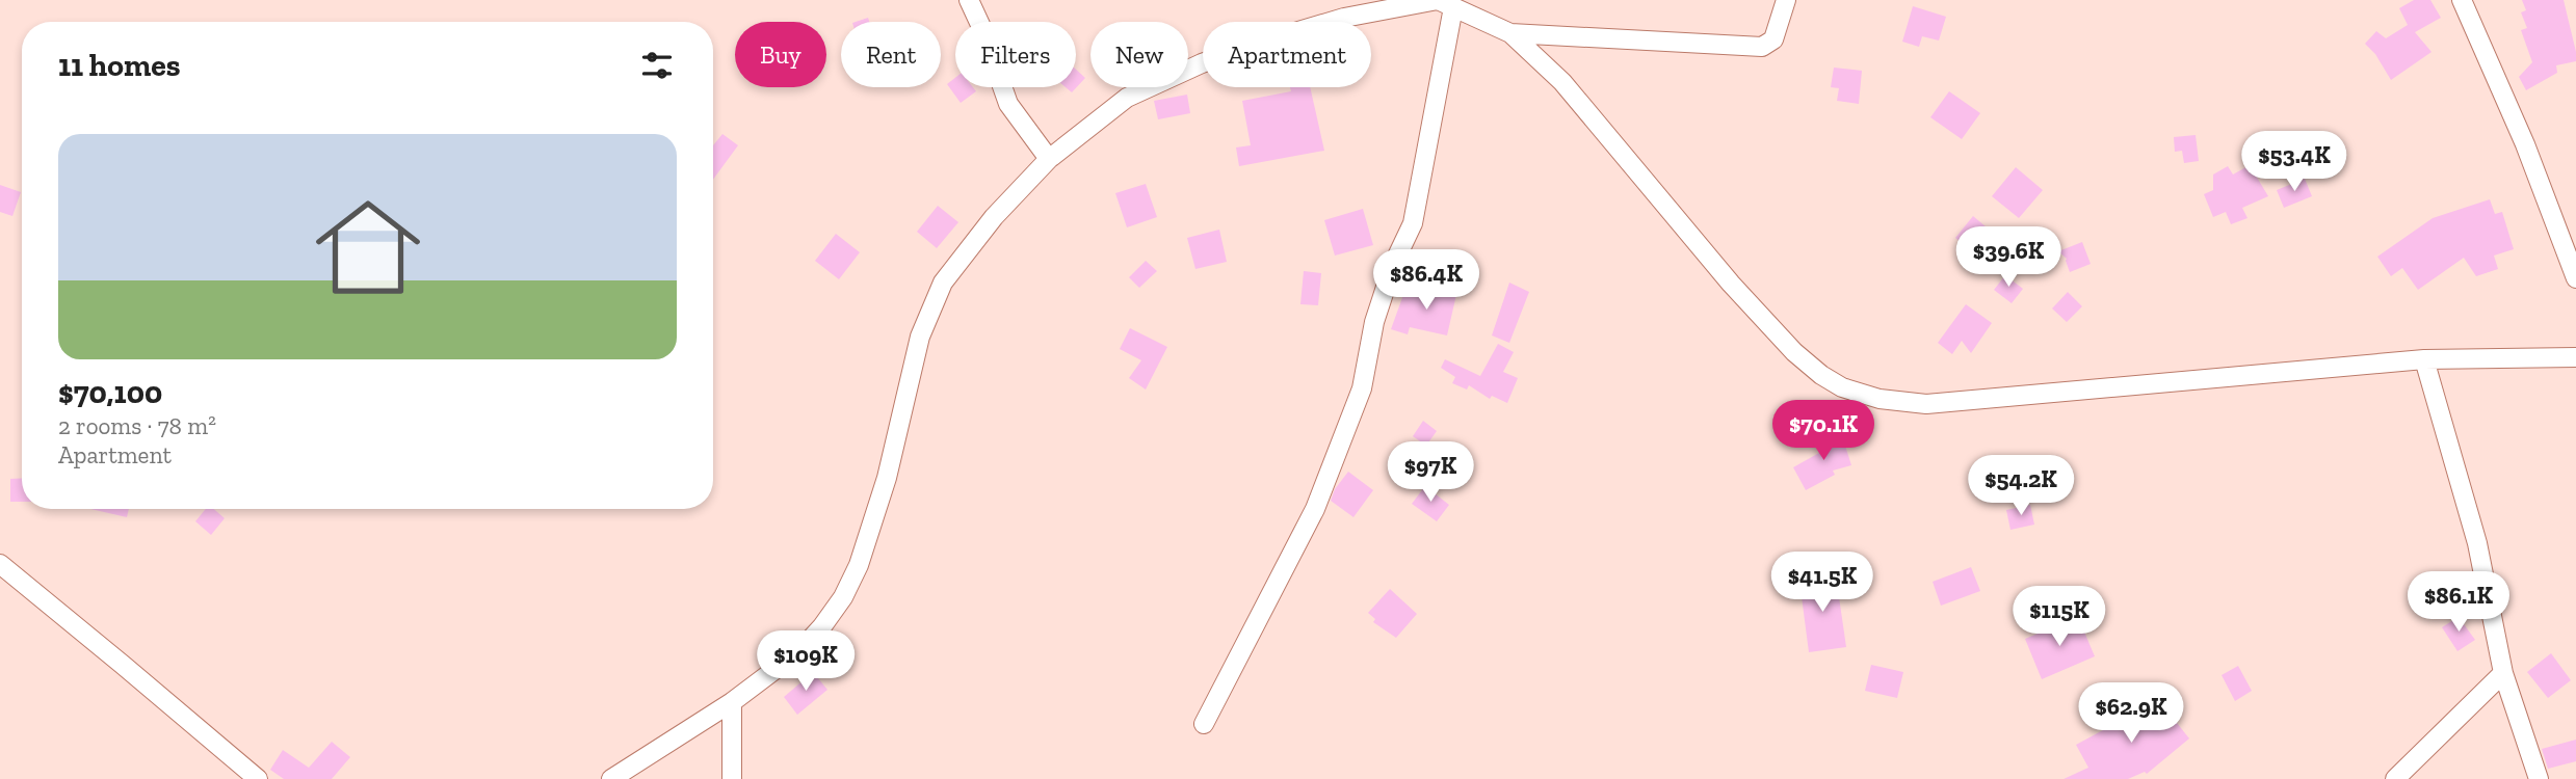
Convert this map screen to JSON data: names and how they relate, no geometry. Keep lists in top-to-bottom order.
{
  "page": {
    "chip": [
      "Buy",
      "Rent",
      "Filters",
      "New",
      "Apartment"
    ],
    "heading": "11 homes",
    "list": [
      {
        "name": "$70,100",
        "note": "2 rooms · 78 m² · Apartment"
      }
    ],
    "price": [
      "$53.4K",
      "$39.6K",
      "$86.4K",
      "$70.1K",
      "$97K",
      "$54.2K",
      "$41.5K",
      "$86.1K",
      "$115K",
      "$109K",
      "$62.9K"
    ]
  }
}
